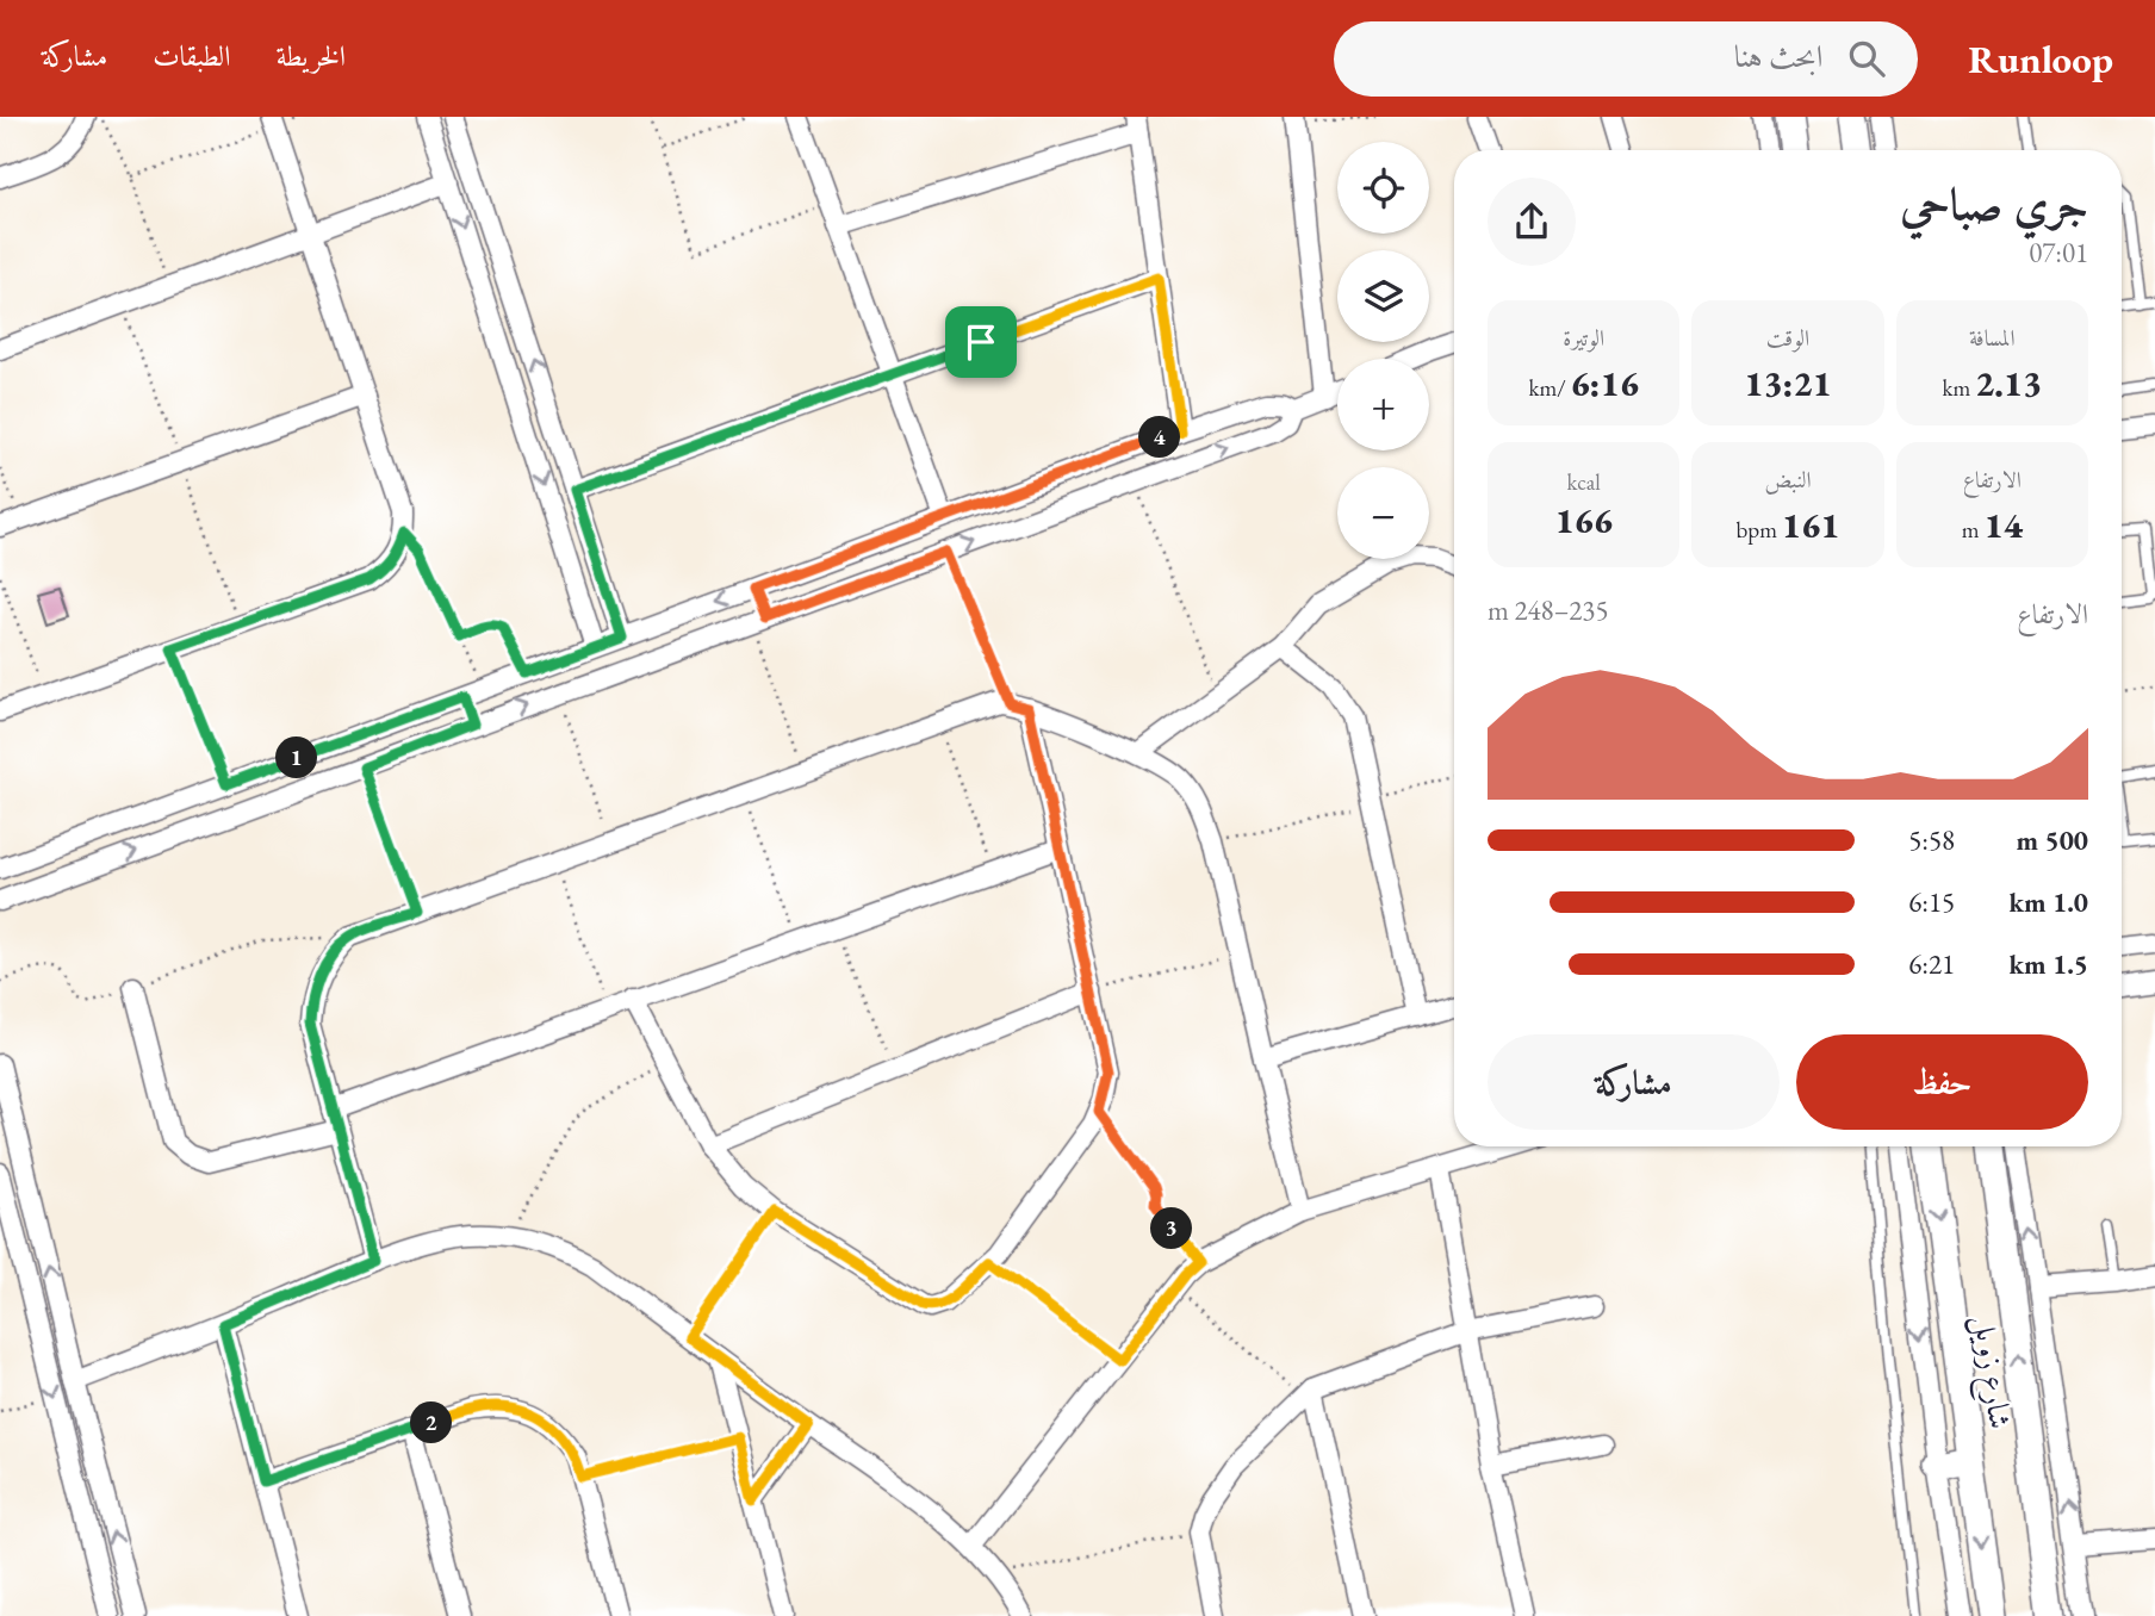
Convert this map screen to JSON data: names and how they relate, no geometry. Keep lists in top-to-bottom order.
{
  "streets": {
    "main road": ["شارع زويل"]
  },
  "page": {
    "header": "Runloop",
    "search": "ابحث هنا",
    "nav": ["الخريطة", "الطبقات", "مشاركة"],
    "map_buttons": ["+", "−"],
    "heading": ["جري صباحي", "07:01"],
    "stats": [
      ["المسافة", "2.13 km"],
      ["الوقت", "13:21"],
      ["الوتيرة", "6:16 /km"],
      ["الارتفاع", "14 m"],
      ["النبض", "161 bpm"],
      ["kcal", "166"]
    ],
    "pins": [
      "4",
      "1",
      "3",
      "2"
    ],
    "chart": ["الارتفاع", "235–248 m"],
    "list": [
      {
        "name": "500 m",
        "note": "5:58"
      },
      {
        "name": "1.0 km",
        "note": "6:15"
      },
      {
        "name": "1.5 km",
        "note": "6:21"
      }
    ],
    "buttons": ["حفظ", "مشاركة"]
  }
}
